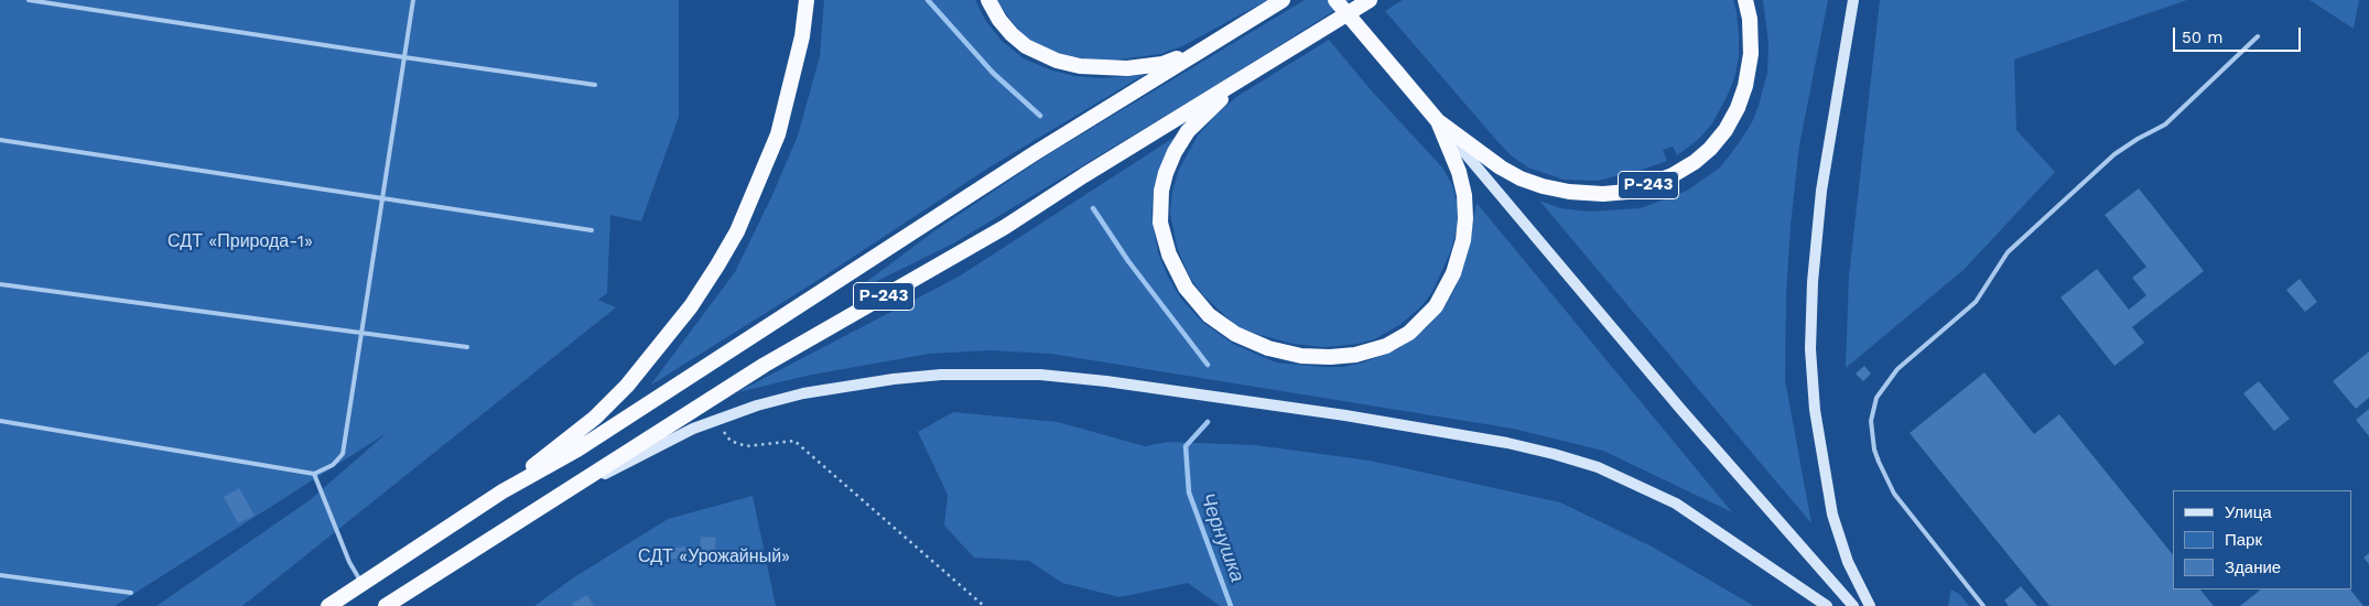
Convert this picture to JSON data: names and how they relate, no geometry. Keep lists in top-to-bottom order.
{
  "streets": {
    "highway": ["Р-243"]
  },
  "water": ["Чернушка"],
  "parks": ["СДТ «Природа-1»", "СДТ «Урожайный»"],
  "legend": ["Улица", "Парк", "Здание"],
  "scale_bar": "50 m"
}
